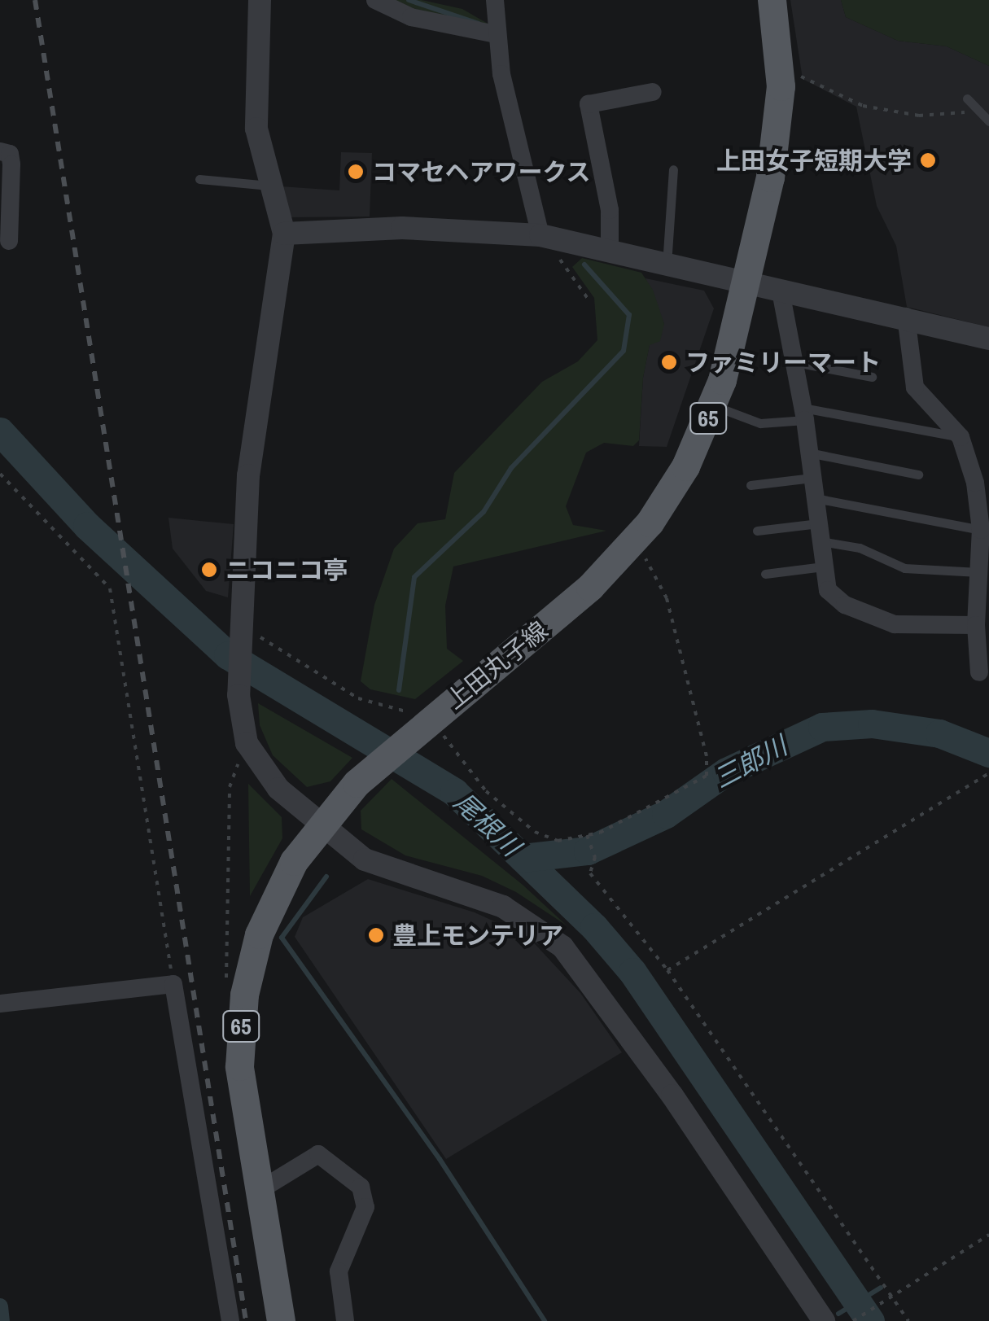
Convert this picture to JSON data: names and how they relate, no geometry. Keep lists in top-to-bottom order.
{
  "streets": {
    "main road": ["65", "上田丸子線"]
  },
  "water": ["三郎川", "尾根川"],
  "places": [
    "上田女子短期大学",
    "コマセヘアワークス",
    "ファミリーマート",
    "ニコニコ亭",
    "豊上モンテリア"
  ]
}
